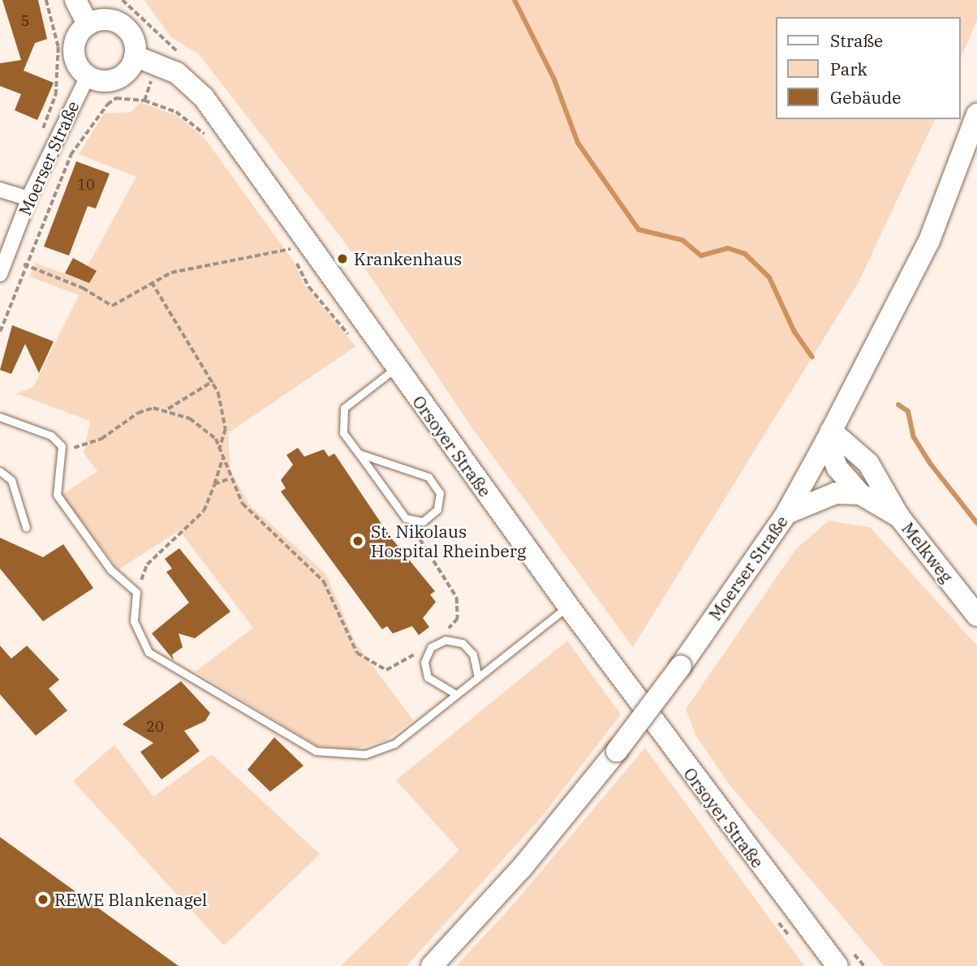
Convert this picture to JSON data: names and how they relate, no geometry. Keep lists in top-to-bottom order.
{
  "streets": {
    "main road": ["Moerser Straße", "Orsoyer Straße", "Melkweg"]
  },
  "crossings": [
    ["Moerser Straße", "Orsoyer Straße"],
    ["Moerser Straße", "Melkweg"]
  ],
  "places": ["Krankenhaus", "St. Nikolaus Hospital Rheinberg", "REWE Blankenagel"],
  "house_numbers": ["5", "10", "20"],
  "legend": ["Straße", "Park", "Gebäude"]
}
